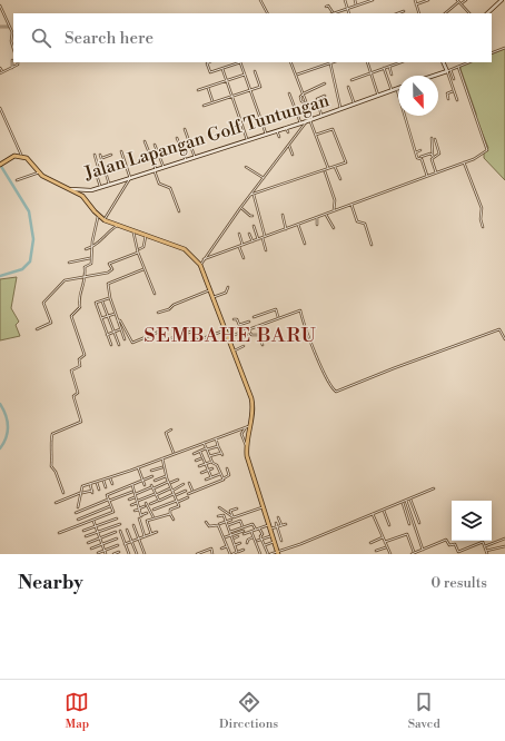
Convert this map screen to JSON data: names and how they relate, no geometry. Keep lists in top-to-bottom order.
{
  "streets": {
    "main road": ["Jalan Lapangan Golf Tuntungan"]
  },
  "districts": ["SEMBAHE BARU"],
  "north": "bottom",
  "page": {
    "search": "Search here",
    "heading": ["Nearby", "0 results"],
    "nav": ["Map", "Directions", "Saved"]
  }
}
